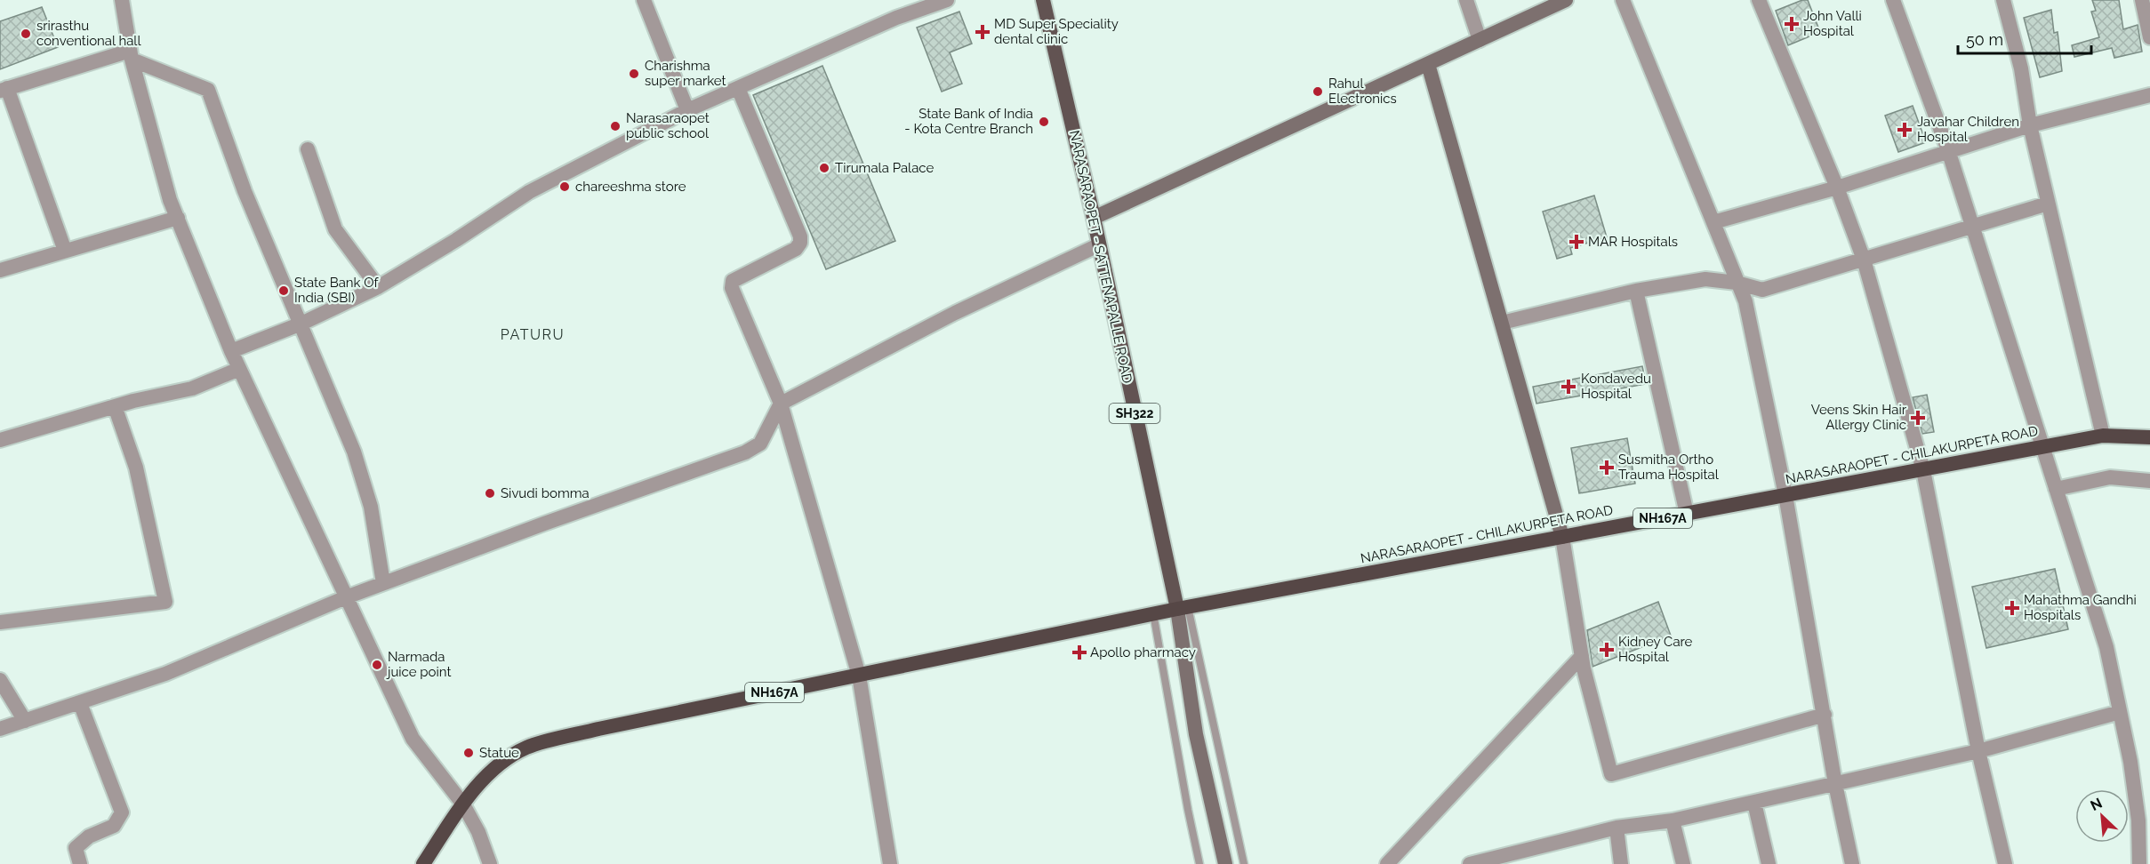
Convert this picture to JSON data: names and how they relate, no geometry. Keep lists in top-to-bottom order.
{
  "streets": {
    "highway": ["NARASARAOPET - CHILAKURPETA ROAD", "NH167A"],
    "main road": ["NARASARAOPET - SATTENAPALLE ROAD", "SH322"]
  },
  "crossings": [
    ["NARASARAOPET - SATTENAPALLE ROAD", "NARASARAOPET - CHILAKURPETA ROAD"],
    ["NARASARAOPET - SATTENAPALLE ROAD", "NH167A"],
    ["NARASARAOPET - CHILAKURPETA ROAD", "NH167A"]
  ],
  "districts": ["PATURU"],
  "places": {
    "health": [
      "John Valli Hospital",
      "MD Super Speciality dental clinic",
      "Javahar Children Hospital",
      "MAR Hospitals",
      "Kondavedu Hospital",
      "Veens Skin Hair Allergy Clinic",
      "Susmitha Ortho Trauma Hospital",
      "Mahathma Gandhi Hospitals",
      "Kidney Care Hospital",
      "Apollo pharmacy"
    ],
    "other": [
      "srirasthu conventional hall",
      "Charishma super market",
      "Rahul Electronics",
      "State Bank of India - Kota Centre Branch",
      "Narasaraopet public school",
      "Tirumala Palace",
      "chareeshma store",
      "State Bank Of India (SBI)",
      "Sivudi bomma",
      "Narmada juice point",
      "Statue"
    ]
  },
  "scale_bar": "50 m",
  "north": "top left"
}
